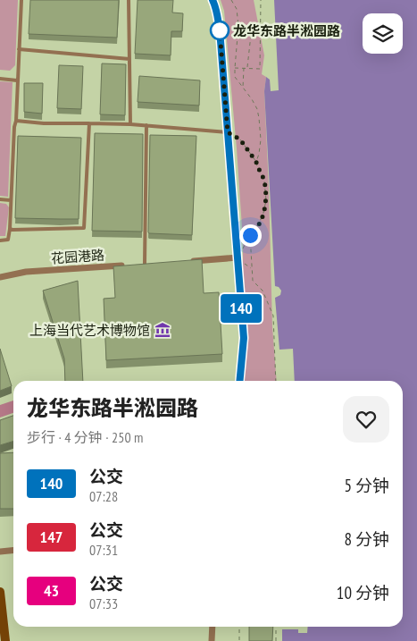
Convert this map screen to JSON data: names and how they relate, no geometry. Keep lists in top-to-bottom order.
{
  "streets": {
    "street": ["花园港路"]
  },
  "places": {
    "other": ["龙华东路半淞园路"],
    "museum": ["上海当代艺术博物馆"]
  },
  "lines": ["bus line 140"],
  "page": {
    "on_map": "140",
    "heading": ["龙华东路半淞园路", "步行 · 4 分钟 · 250 m"],
    "list": [
      {
        "mark": "140",
        "name": "公交",
        "note": "07:28",
        "value": "5 分钟"
      },
      {
        "mark": "147",
        "name": "公交",
        "note": "07:31",
        "value": "8 分钟"
      },
      {
        "mark": "43",
        "name": "公交",
        "note": "07:33",
        "value": "10 分钟"
      }
    ]
  }
}
